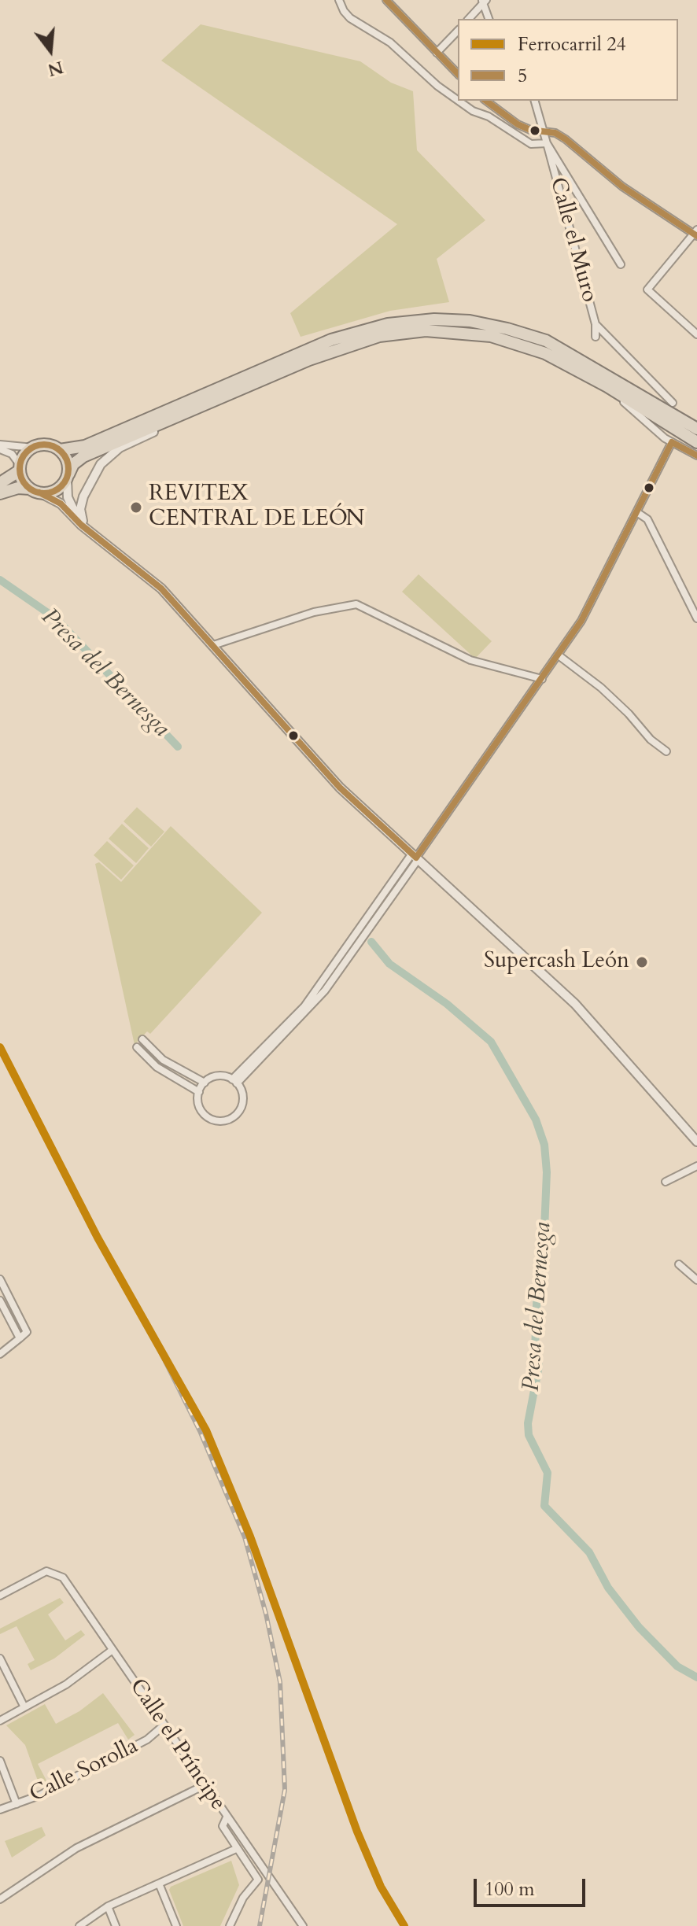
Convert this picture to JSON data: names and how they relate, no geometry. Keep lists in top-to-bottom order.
{
  "streets": {
    "street": ["Calle el Muro", "Calle el Príncipe", "Calle Sorolla"]
  },
  "crossings": [
    ["Calle el Príncipe", "Calle Sorolla"]
  ],
  "water": ["Presa del Bernesga"],
  "places": ["REVITEX CENTRAL DE LEÓN", "Supercash León"],
  "lines": ["transit line 5", "rail line 24"],
  "legend": ["Ferrocarril 24", "5"],
  "scale_bar": "100 m",
  "north": "bottom"
}
